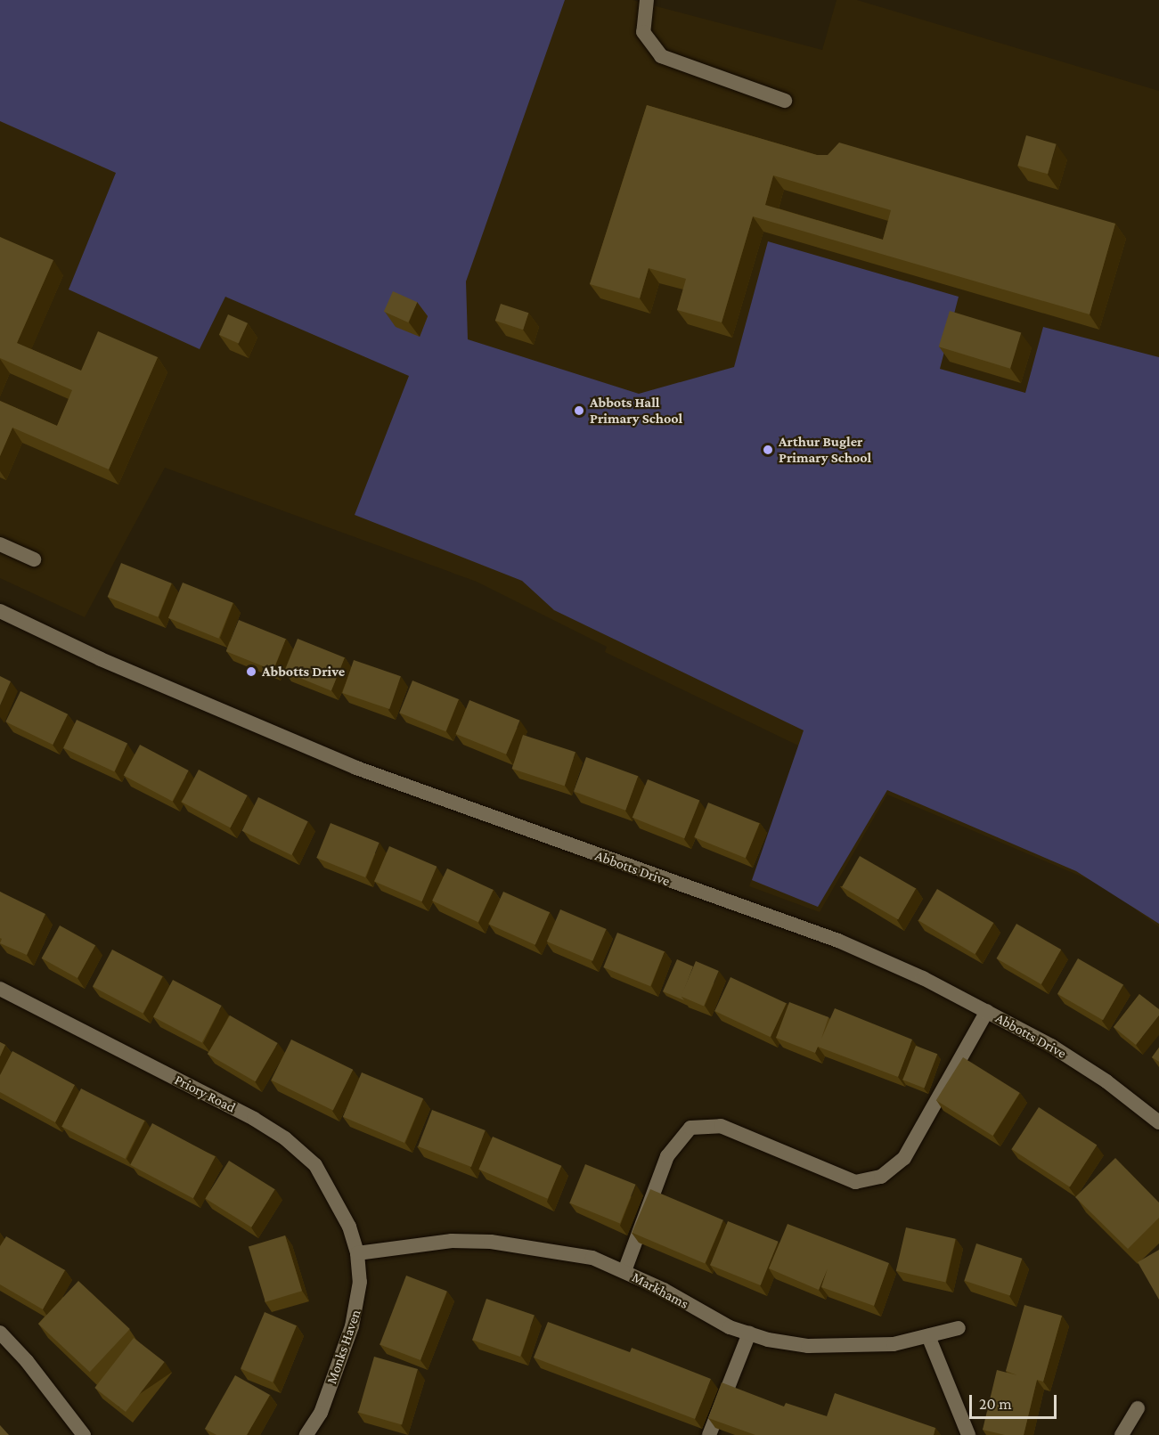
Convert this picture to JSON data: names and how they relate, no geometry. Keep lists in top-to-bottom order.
{
  "streets": {
    "street": [
      "Abbotts Drive",
      "Priory Road",
      "Markhams",
      "Monks Haven"
    ]
  },
  "crossings": [
    ["Priory Road", "Markhams"],
    ["Priory Road", "Monks Haven"],
    ["Markhams", "Monks Haven"]
  ],
  "places": ["Abbots Hall Primary School", "Arthur Bugler Primary School", "Abbotts Drive"],
  "scale_bar": "20 m"
}
